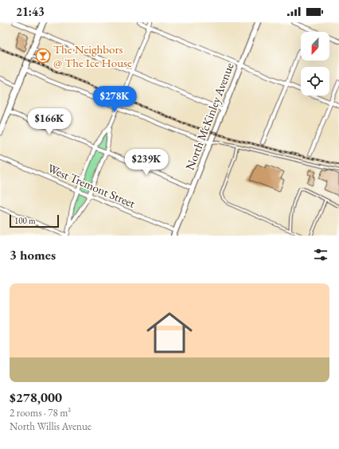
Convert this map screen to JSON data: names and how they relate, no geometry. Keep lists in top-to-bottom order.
{
  "streets": {
    "street": ["North McKinley Avenue", "West Tremont Street"]
  },
  "crossings": [
    ["North McKinley Avenue", "West Tremont Street"]
  ],
  "places": {
    "bar": ["The Neighbors @ The Ice House"]
  },
  "scale_bar": "100 m",
  "north": "bottom",
  "page": {
    "status": "21:43",
    "price": ["$278K", "$166K", "$239K"],
    "scale": "100 m",
    "heading": "3 homes",
    "list": [
      {
        "name": "$278,000",
        "note": "2 rooms · 78 m² · North Willis Avenue"
      }
    ]
  }
}
